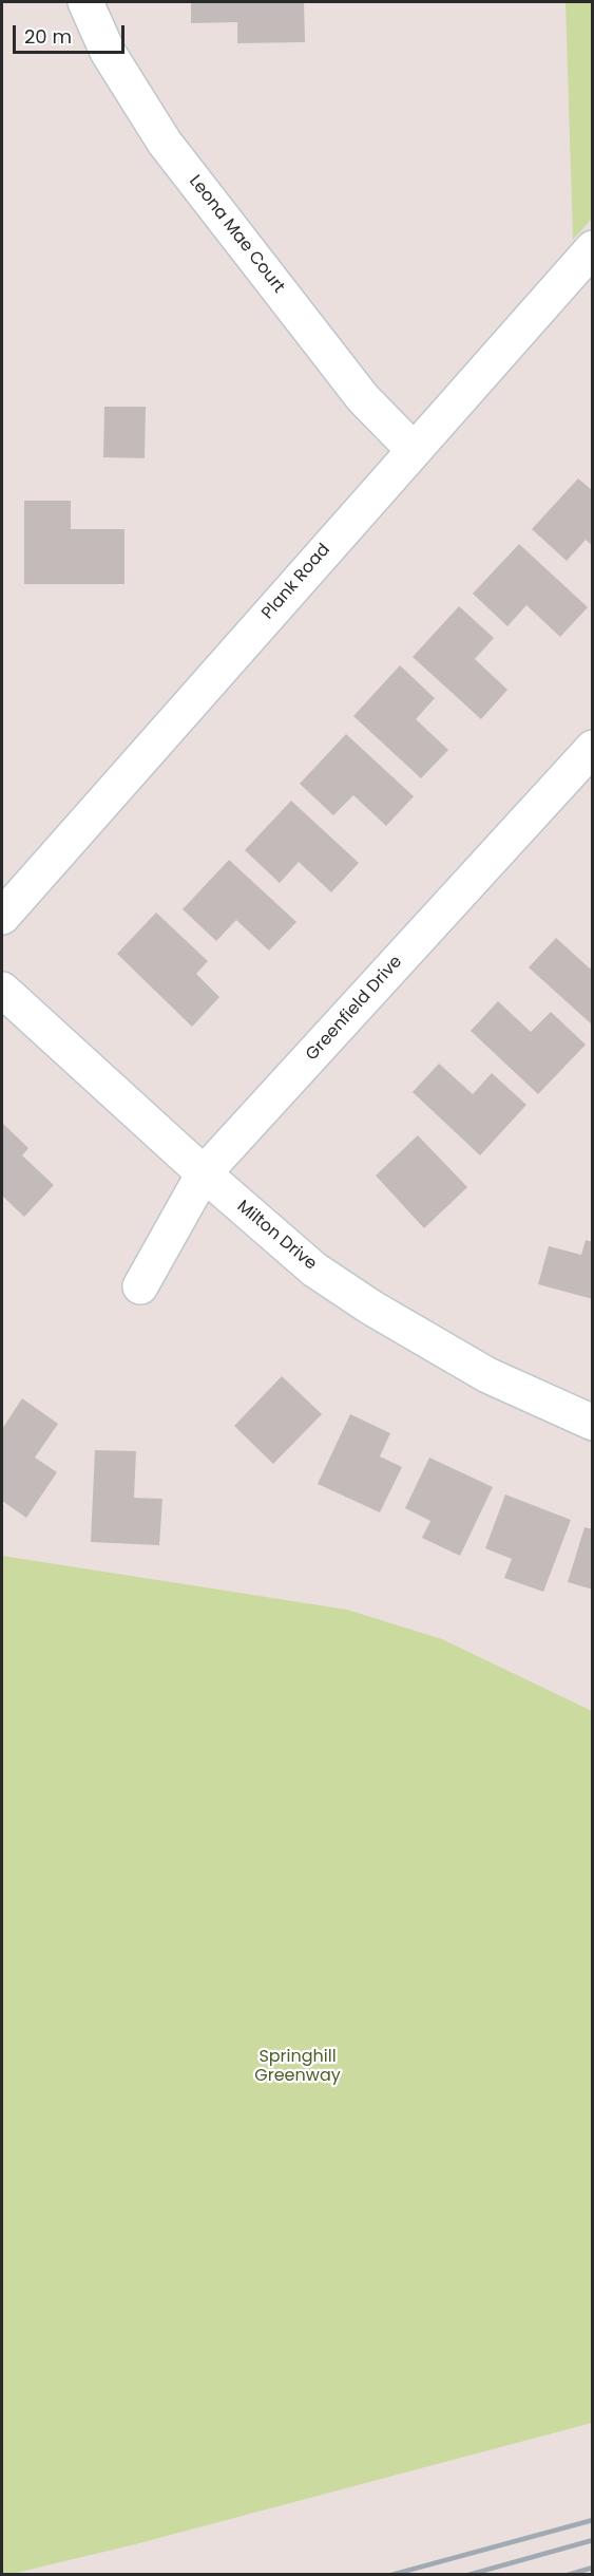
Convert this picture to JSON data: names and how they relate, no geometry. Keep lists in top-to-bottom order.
{
  "streets": {
    "street": [
      "Leona Mae Court",
      "Plank Road",
      "Greenfield Drive",
      "Milton Drive"
    ]
  },
  "crossings": [
    ["Leona Mae Court", "Plank Road"],
    ["Greenfield Drive", "Milton Drive"]
  ],
  "parks": ["Springhill Greenway"],
  "scale_bar": "20 m"
}
